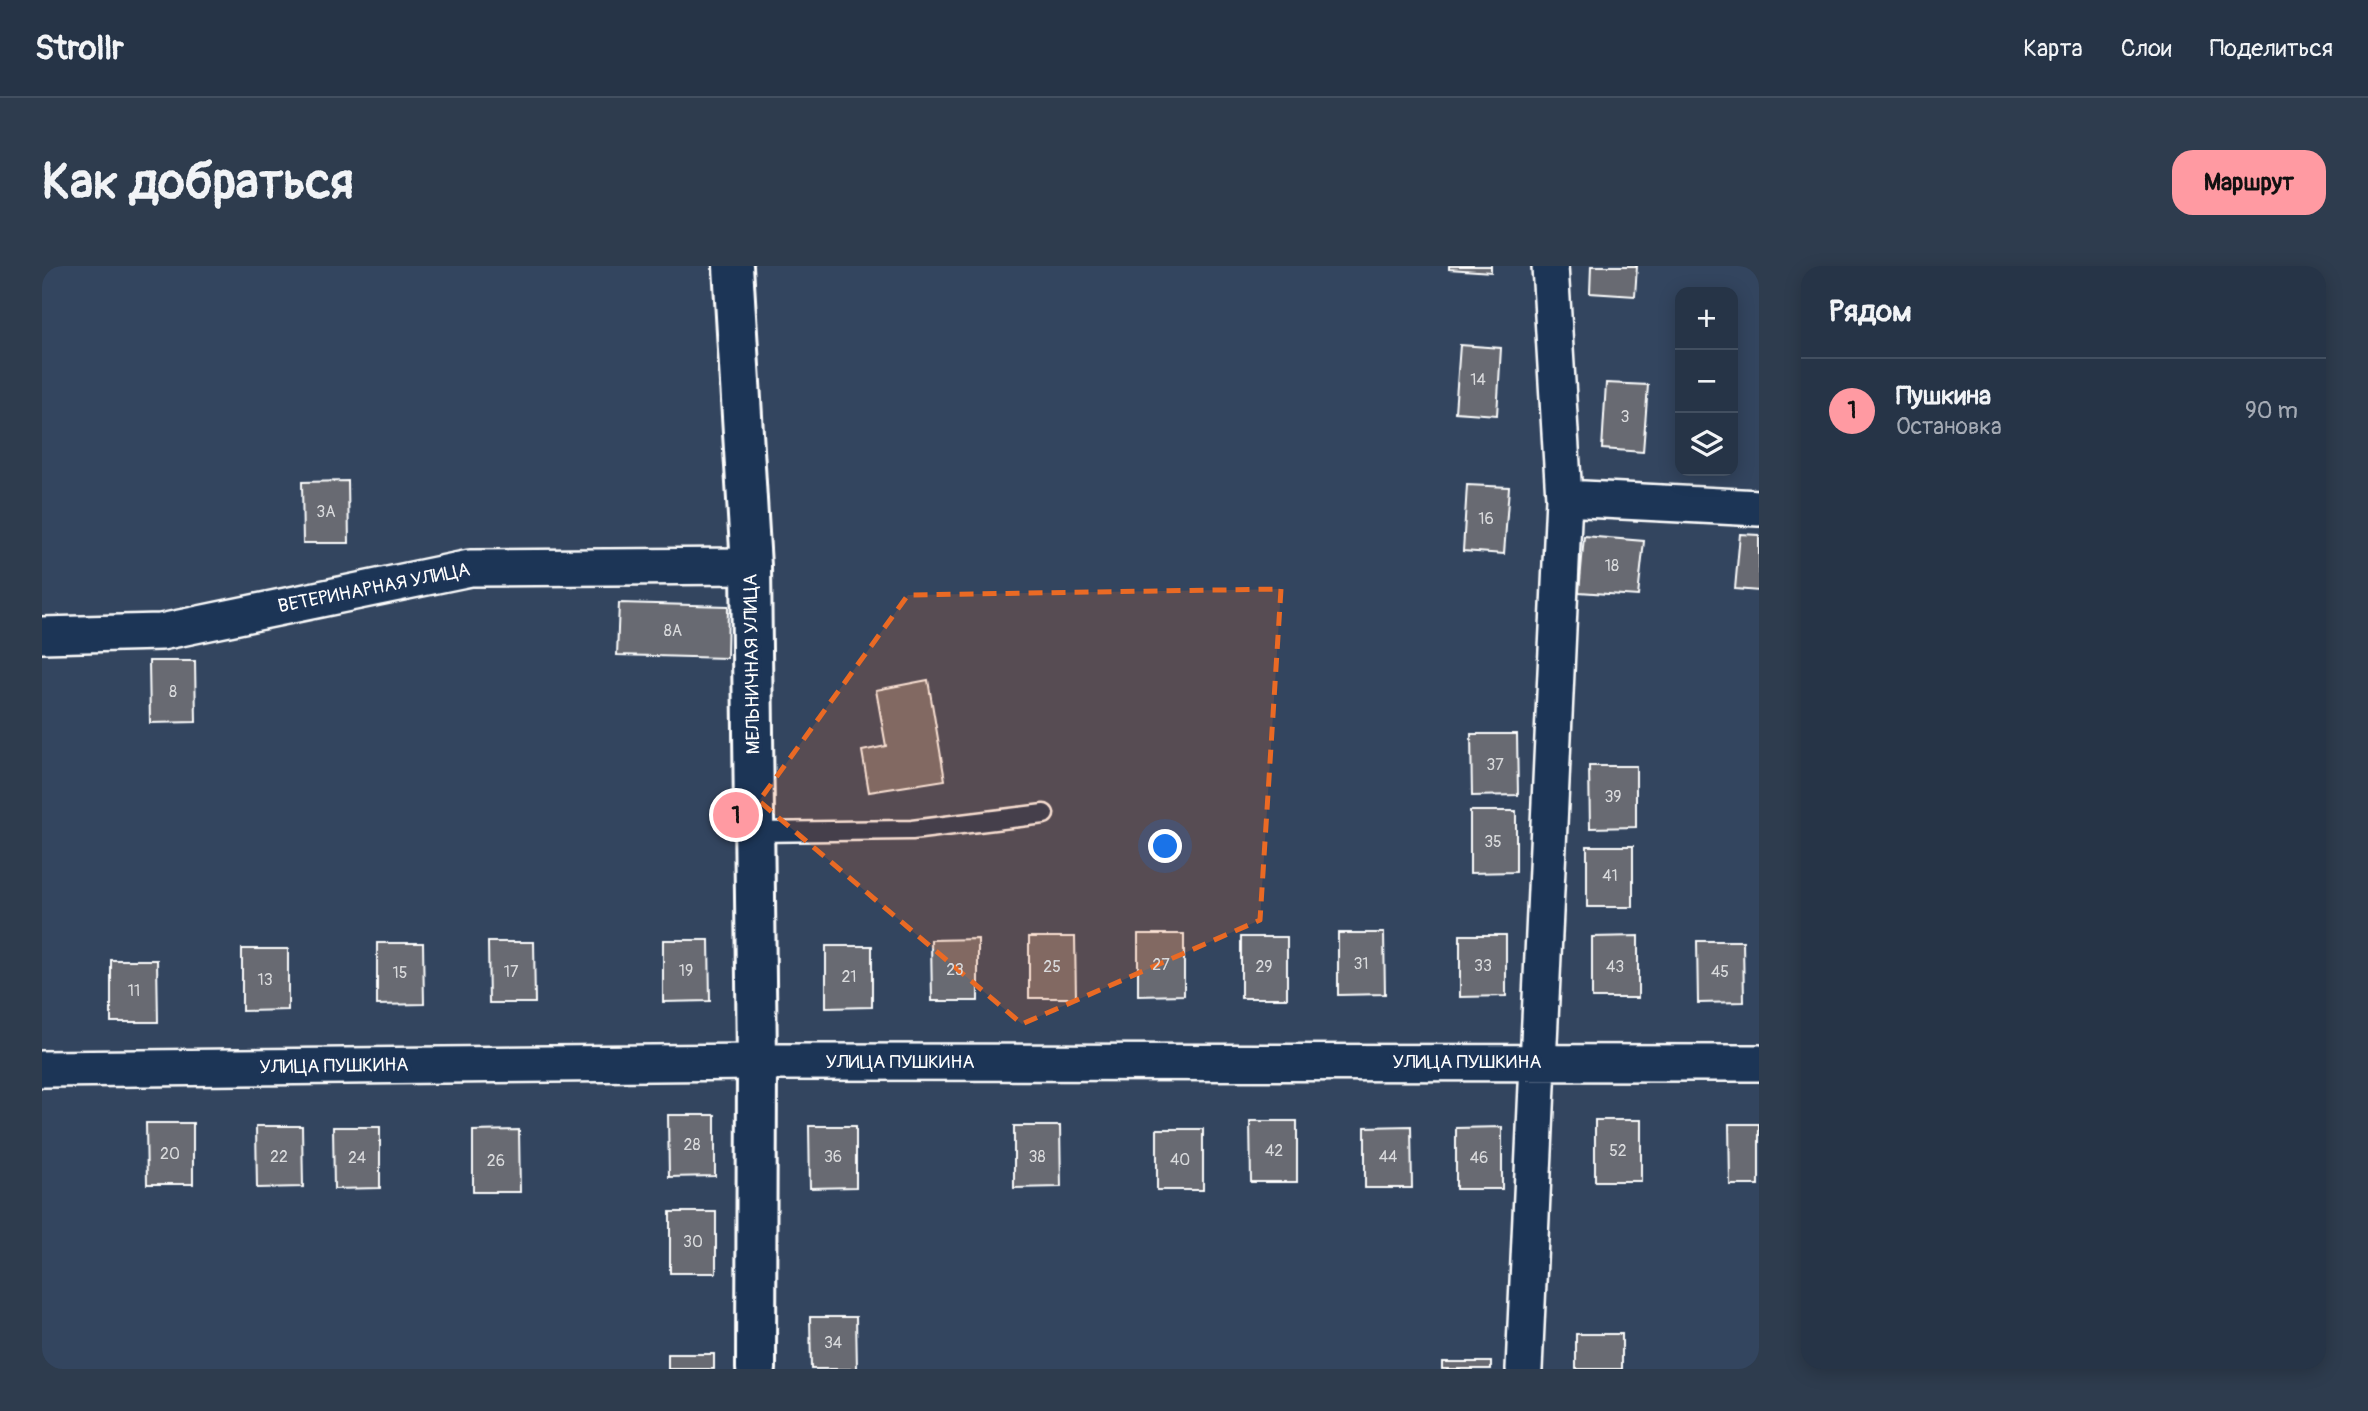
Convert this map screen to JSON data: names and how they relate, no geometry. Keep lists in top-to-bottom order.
{
  "streets": {
    "street": ["ВЕТЕРИНАРНАЯ УЛИЦА", "МЕЛЬНИЧНАЯ УЛИЦА", "УЛИЦА ПУШКИНА"]
  },
  "crossings": [
    ["ВЕТЕРИНАРНАЯ УЛИЦА", "МЕЛЬНИЧНАЯ УЛИЦА"],
    ["МЕЛЬНИЧНАЯ УЛИЦА", "УЛИЦА ПУШКИНА"]
  ],
  "house_numbers": [
    "14",
    "3",
    "3А",
    "16",
    "18",
    "8А",
    "8",
    "37",
    "39",
    "35",
    "41",
    "31",
    "27",
    "33",
    "25",
    "29",
    "43",
    "23",
    "19",
    "17",
    "45",
    "15",
    "21",
    "13",
    "11",
    "28",
    "42",
    "52",
    "20",
    "22",
    "36",
    "38",
    "44",
    "24",
    "46",
    "40",
    "26",
    "30",
    "34"
  ],
  "page": {
    "header": "Strollr",
    "nav": ["Карта", "Слои", "Поделиться"],
    "buttons": "Маршрут",
    "title": "Как добраться",
    "heading": "Рядом",
    "map_buttons": ["+", "−"],
    "list": [
      {
        "mark": "1",
        "name": "Пушкина",
        "note": "Остановка",
        "value": "90 m"
      }
    ],
    "pins": "1"
  }
}
